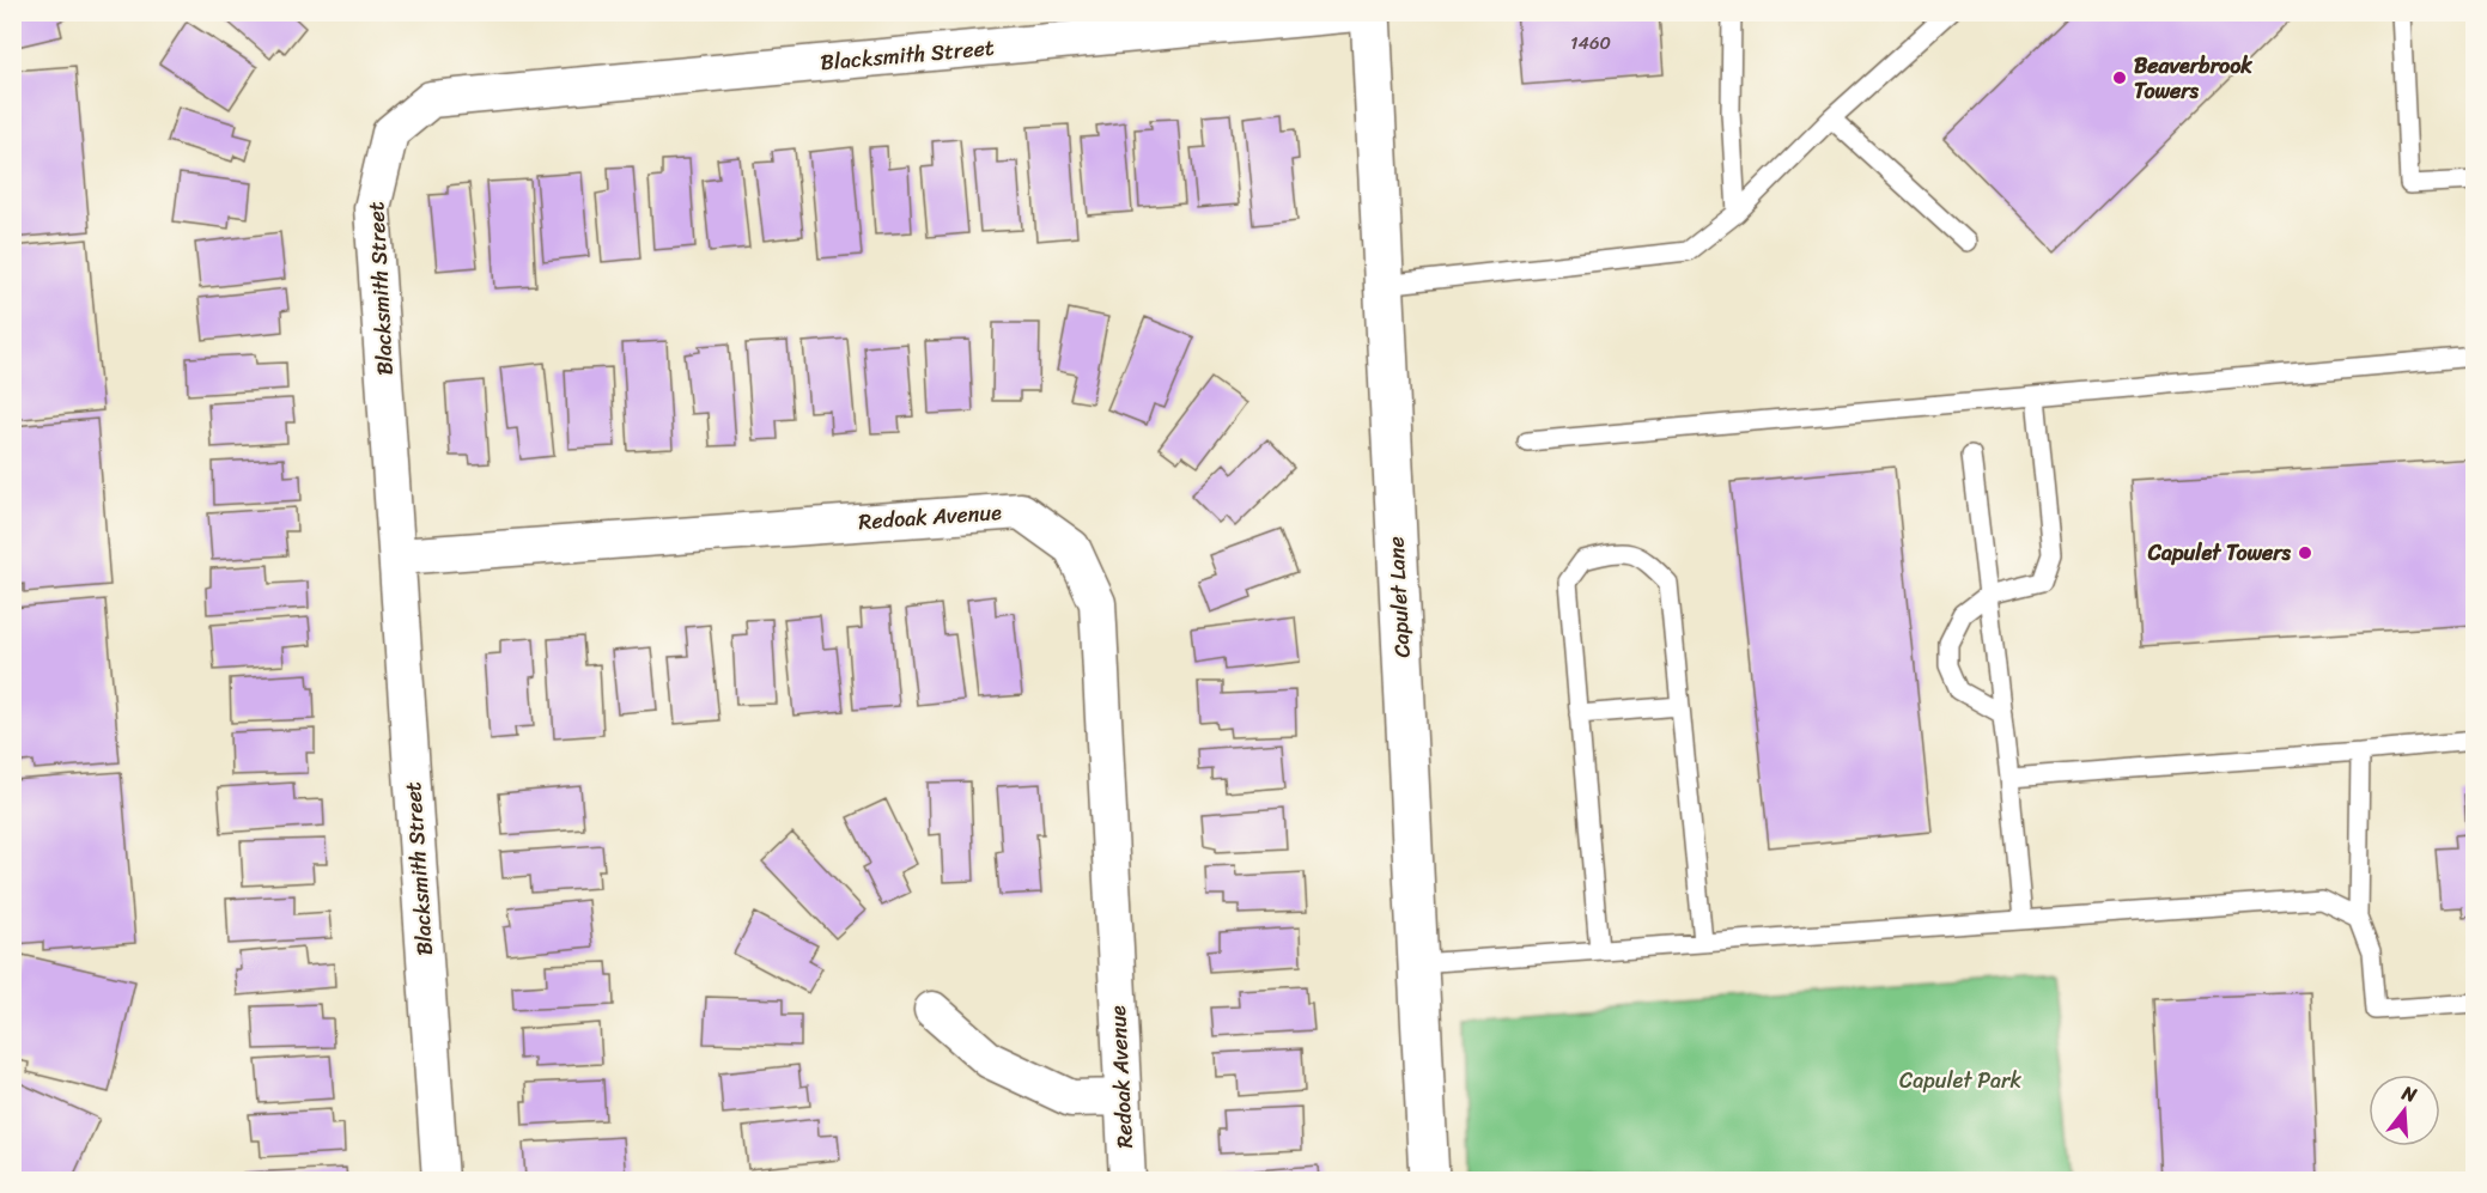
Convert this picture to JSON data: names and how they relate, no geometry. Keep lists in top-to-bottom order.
{
  "streets": {
    "street": ["Blacksmith Street", "Redoak Avenue", "Capulet Lane"]
  },
  "crossings": [
    ["Blacksmith Street", "Redoak Avenue"],
    ["Blacksmith Street", "Capulet Lane"]
  ],
  "parks": ["Capulet Park"],
  "places": ["Beaverbrook Towers", "Capulet Towers"],
  "house_numbers": ["1460"],
  "north": "top"
}
